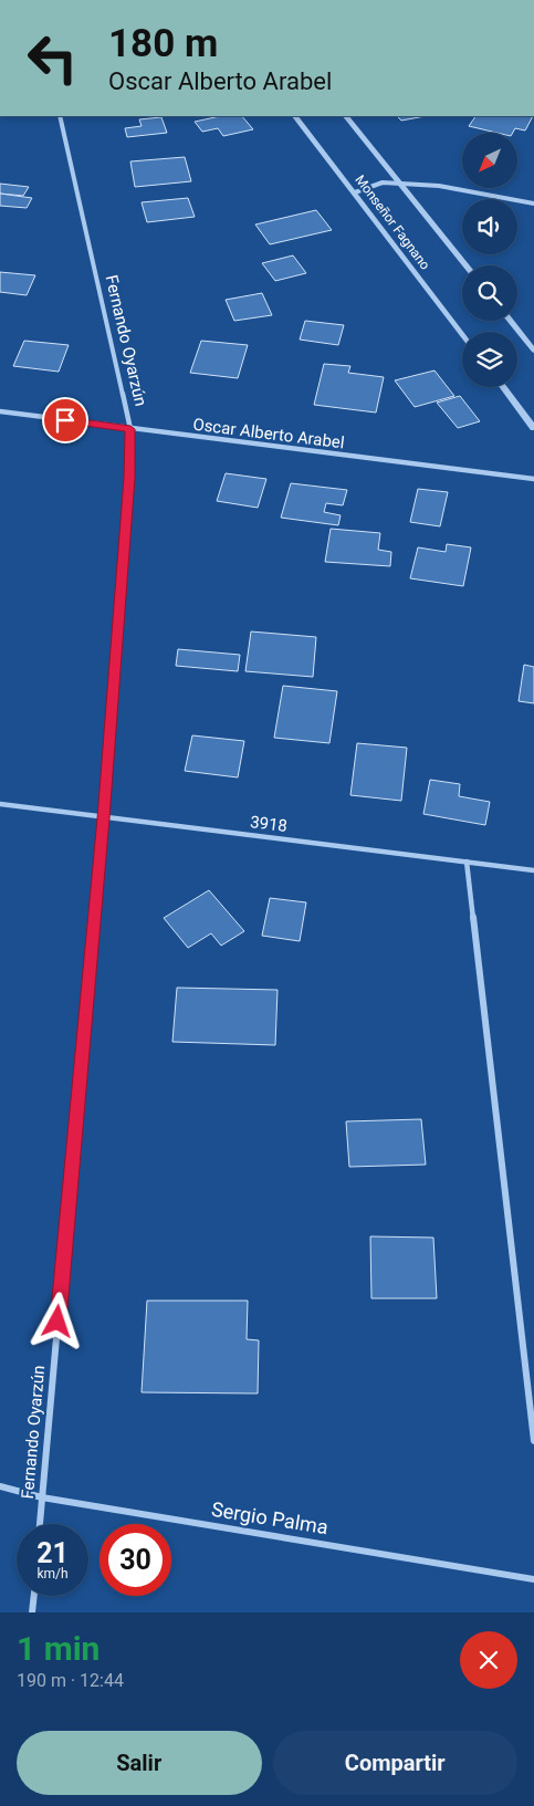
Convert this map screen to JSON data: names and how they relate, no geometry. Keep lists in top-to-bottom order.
{
  "streets": {
    "street": [
      "Monseñor Fagnano",
      "Fernando Oyarzún",
      "Oscar Alberto Arabel",
      "3918",
      "Sergio Palma"
    ]
  },
  "crossings": [
    ["Fernando Oyarzún", "Oscar Alberto Arabel"],
    ["Fernando Oyarzún", "3918"],
    ["Fernando Oyarzún", "Sergio Palma"]
  ],
  "north": "bottom left",
  "page": {
    "turn": ["180 m", "Oscar Alberto Arabel"],
    "speed": "21 km/h",
    "limit": "30",
    "heading": ["1 min", "190 m · 12:44"],
    "buttons": ["Salir", "Compartir"]
  }
}
